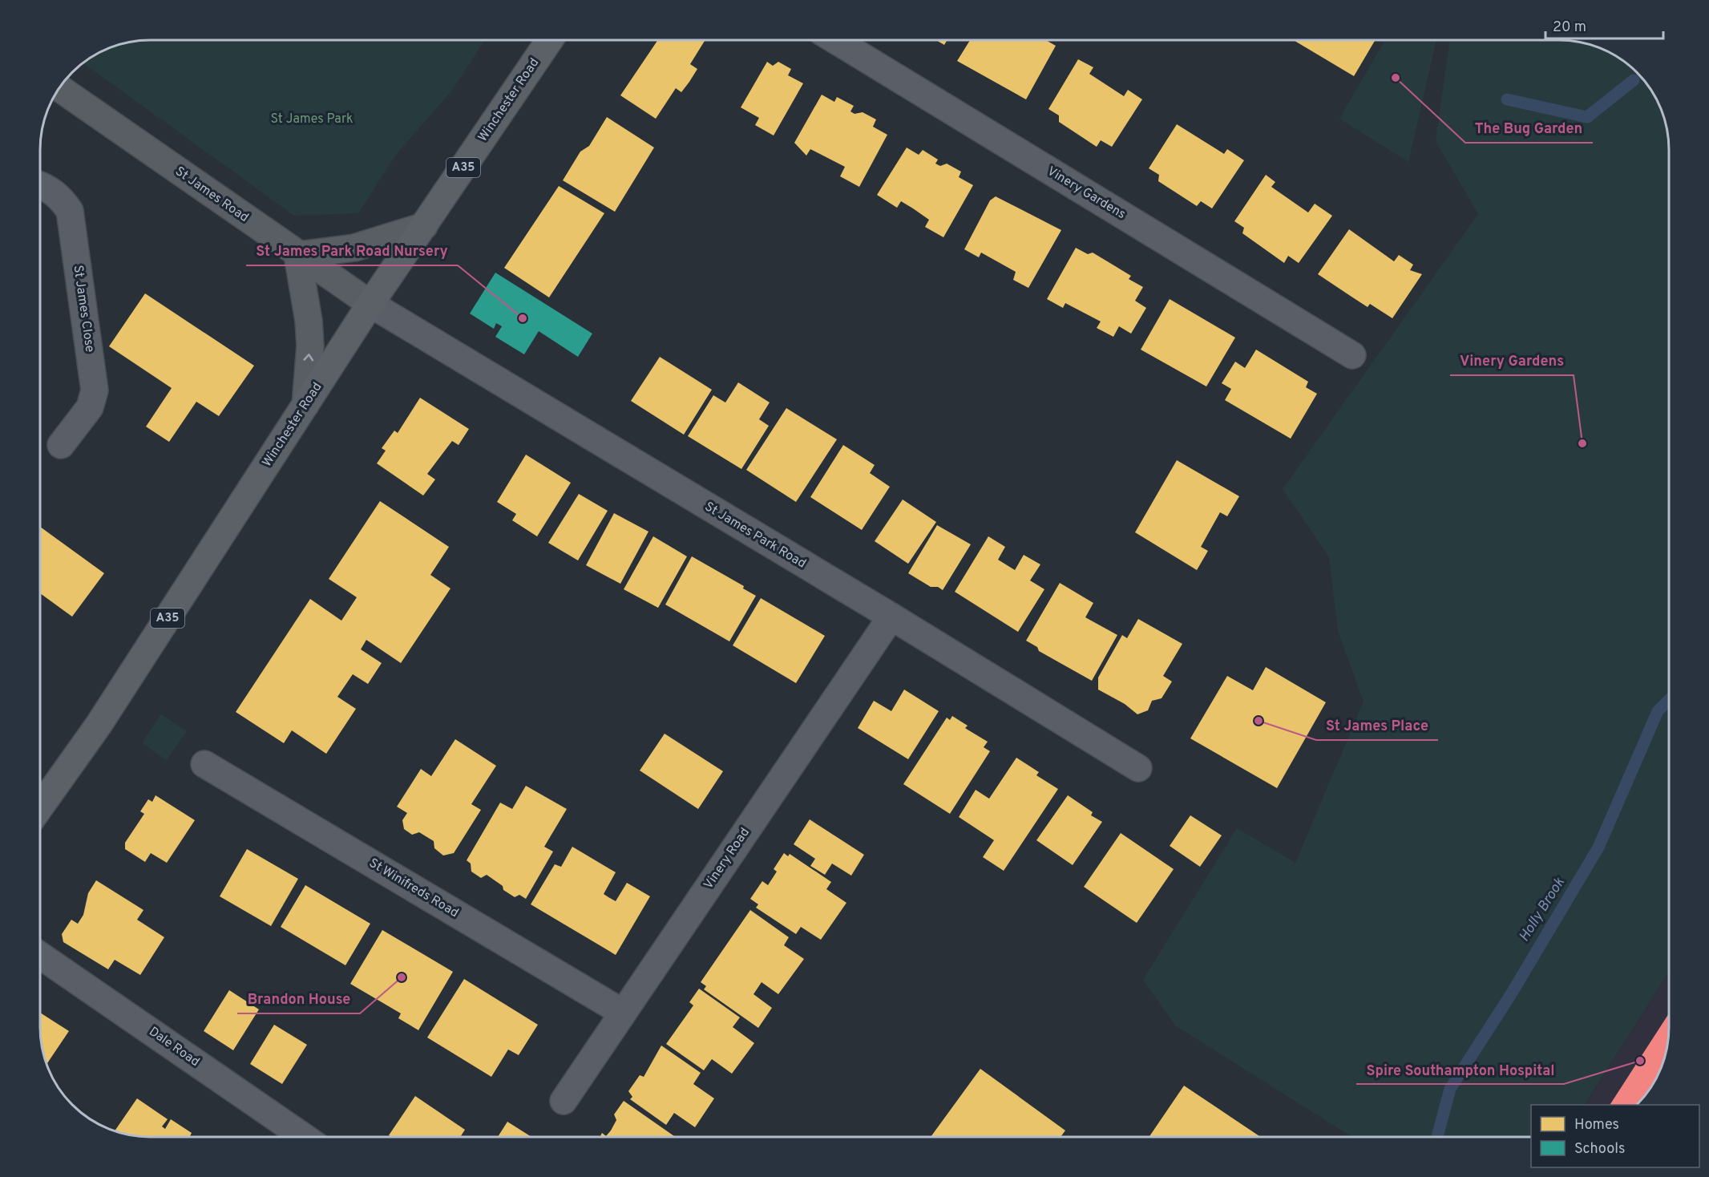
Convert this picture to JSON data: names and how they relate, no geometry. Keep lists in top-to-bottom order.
{
  "streets": {
    "main road": ["Winchester Road", "A35"],
    "street": [
      "Vinery Gardens",
      "St James Road",
      "St James Close",
      "St James Park Road",
      "Vinery Road",
      "St Winifreds Road",
      "Dale Road"
    ]
  },
  "crossings": [
    ["Winchester Road", "St James Road"],
    ["Winchester Road", "St James Park Road"],
    ["St James Road", "St James Park Road"],
    ["St James Park Road", "Vinery Road"],
    ["Vinery Road", "St Winifreds Road"]
  ],
  "water": ["Holly Brook"],
  "parks": ["St James Park"],
  "places": [
    "The Bug Garden",
    "St James Park Road Nursery",
    "Vinery Gardens",
    "St James Place",
    "Brandon House",
    "Spire Southampton Hospital"
  ],
  "legend": ["Homes", "Schools"],
  "scale_bar": "20 m"
}
